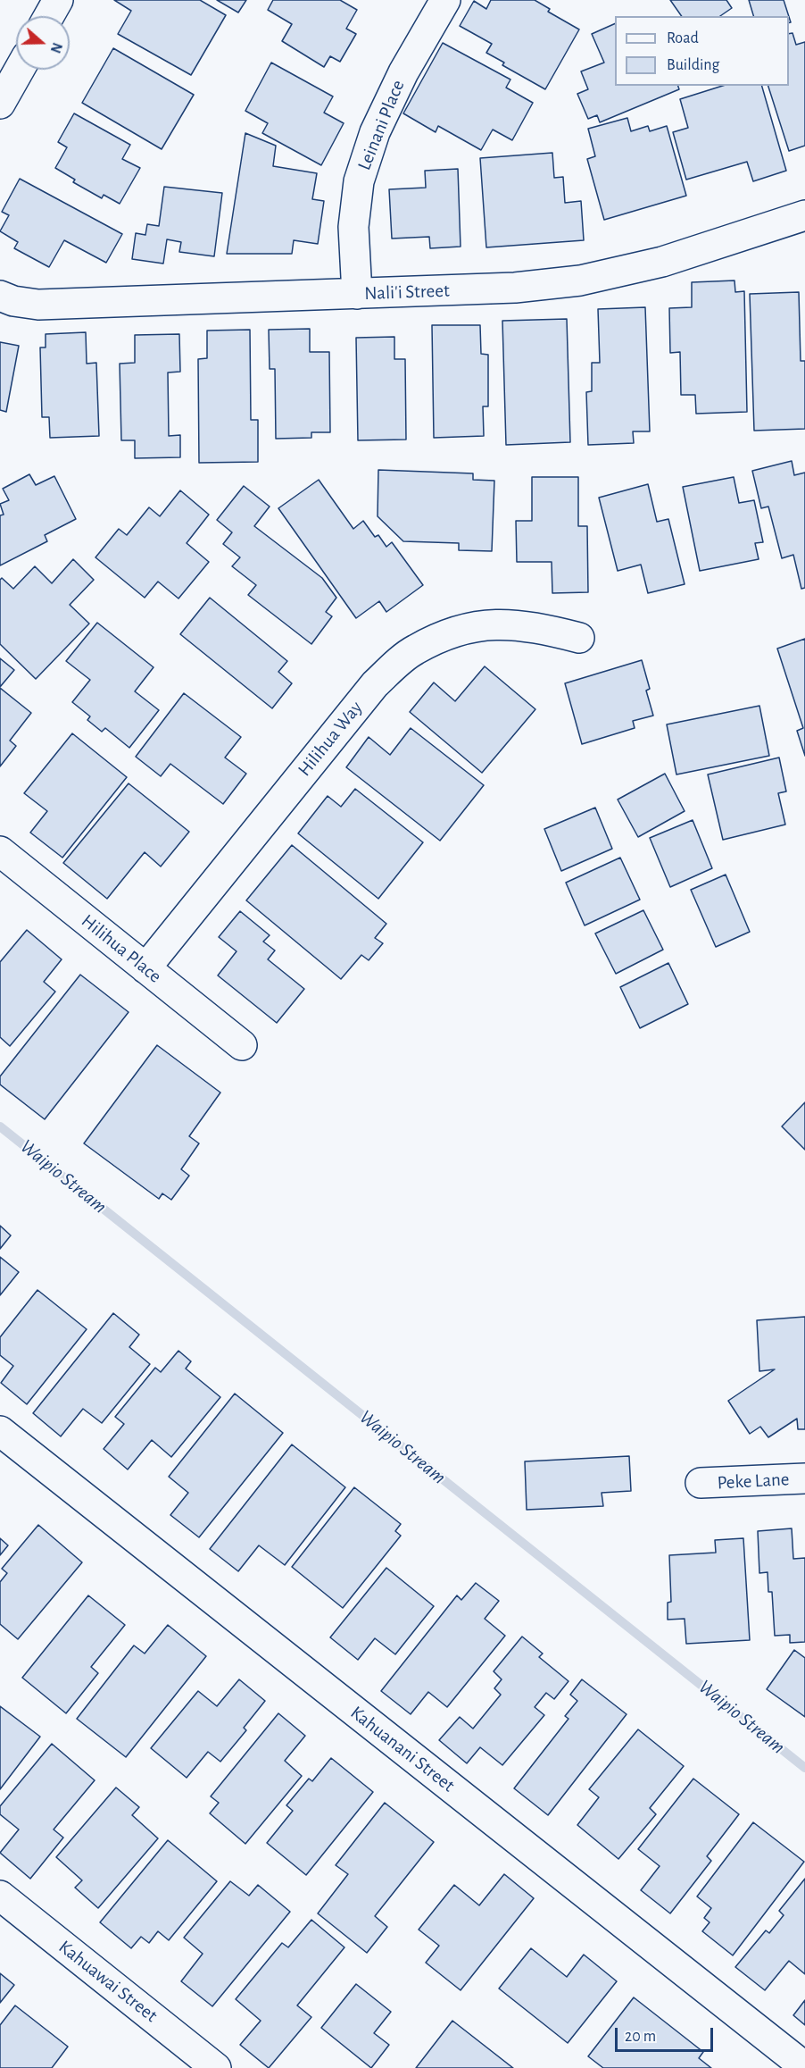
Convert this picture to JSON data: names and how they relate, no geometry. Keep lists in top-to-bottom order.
{
  "streets": {
    "street": [
      "Leinani Place",
      "Nali'i Street",
      "Hilihua Way",
      "Hilihua Place",
      "Peke Lane",
      "Kahuanani Street",
      "Kahuawai Street"
    ]
  },
  "crossings": [
    ["Leinani Place", "Nali'i Street"],
    ["Hilihua Way", "Hilihua Place"]
  ],
  "water": ["Waipio Stream"],
  "legend": ["Road", "Building"],
  "scale_bar": "20 m",
  "north": "right"
}
